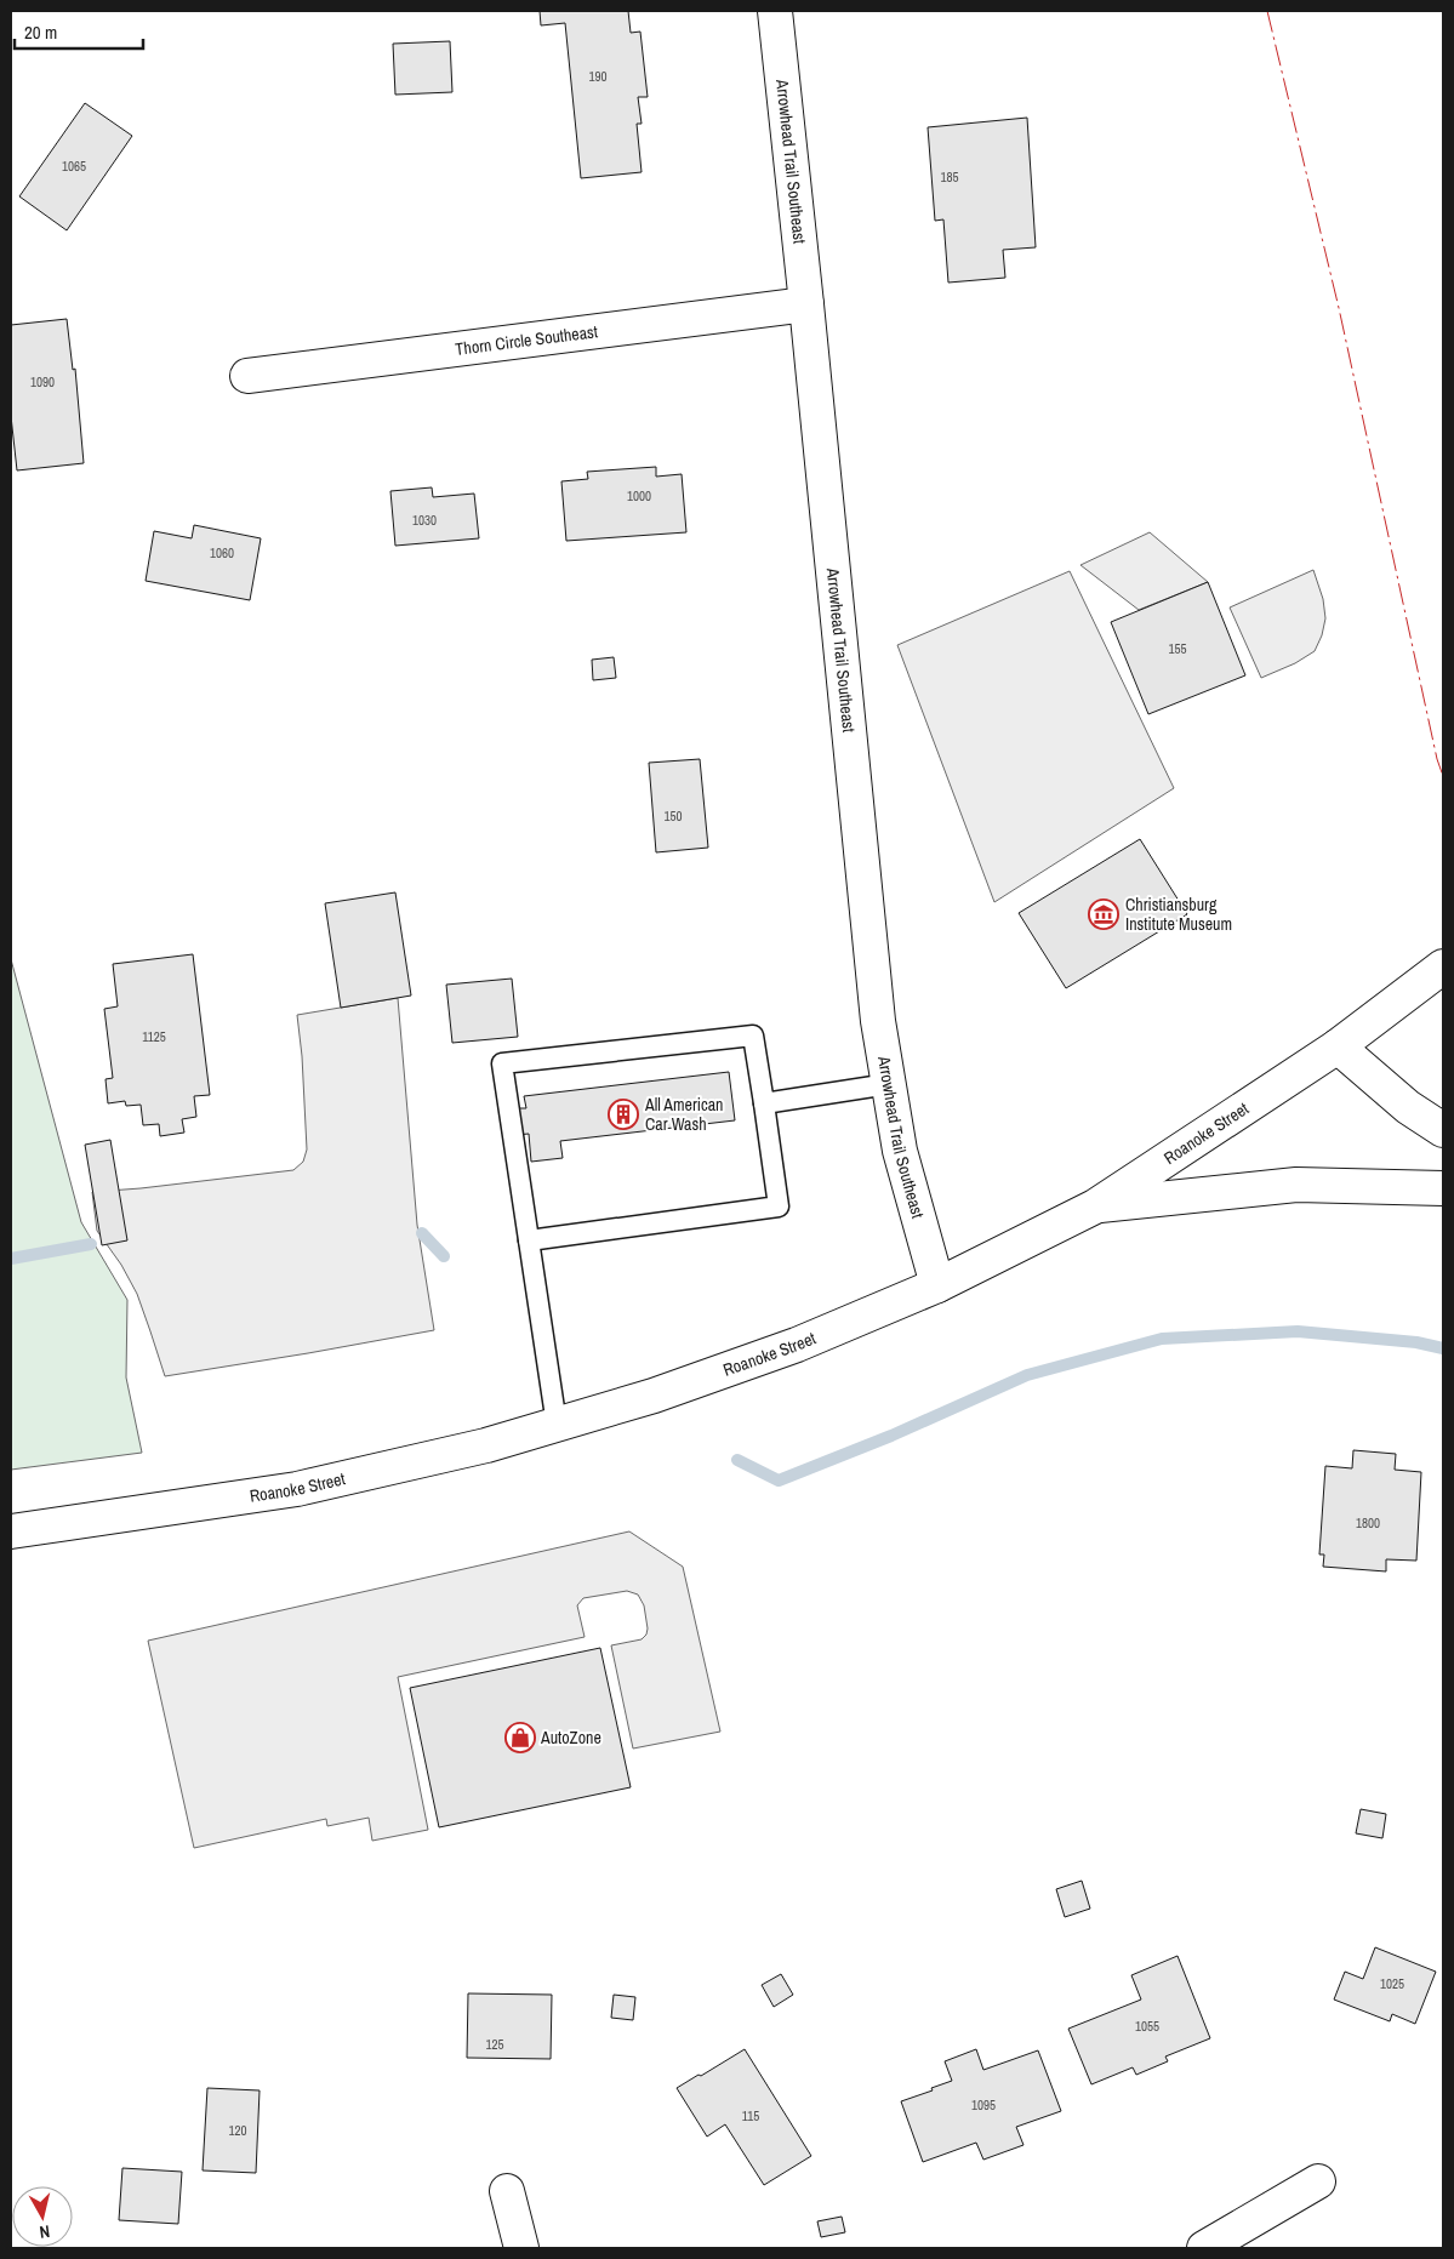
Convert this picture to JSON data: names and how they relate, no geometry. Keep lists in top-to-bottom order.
{
  "streets": {
    "main road": ["Arrowhead Trail Southeast", "Thorn Circle Southeast", "Roanoke Street"]
  },
  "crossings": [
    ["Arrowhead Trail Southeast", "Thorn Circle Southeast"],
    ["Arrowhead Trail Southeast", "Roanoke Street"]
  ],
  "places": {
    "museum": ["Christiansburg Institute Museum"],
    "building": ["All American Car Wash"],
    "shop": ["AutoZone"]
  },
  "house_numbers": [
    "190",
    "1065",
    "185",
    "1090",
    "1000",
    "1030",
    "1060",
    "155",
    "150",
    "1125",
    "1800",
    "1025",
    "1055",
    "125",
    "1095",
    "115",
    "120"
  ],
  "scale_bar": "20 m",
  "north": "bottom"
}
